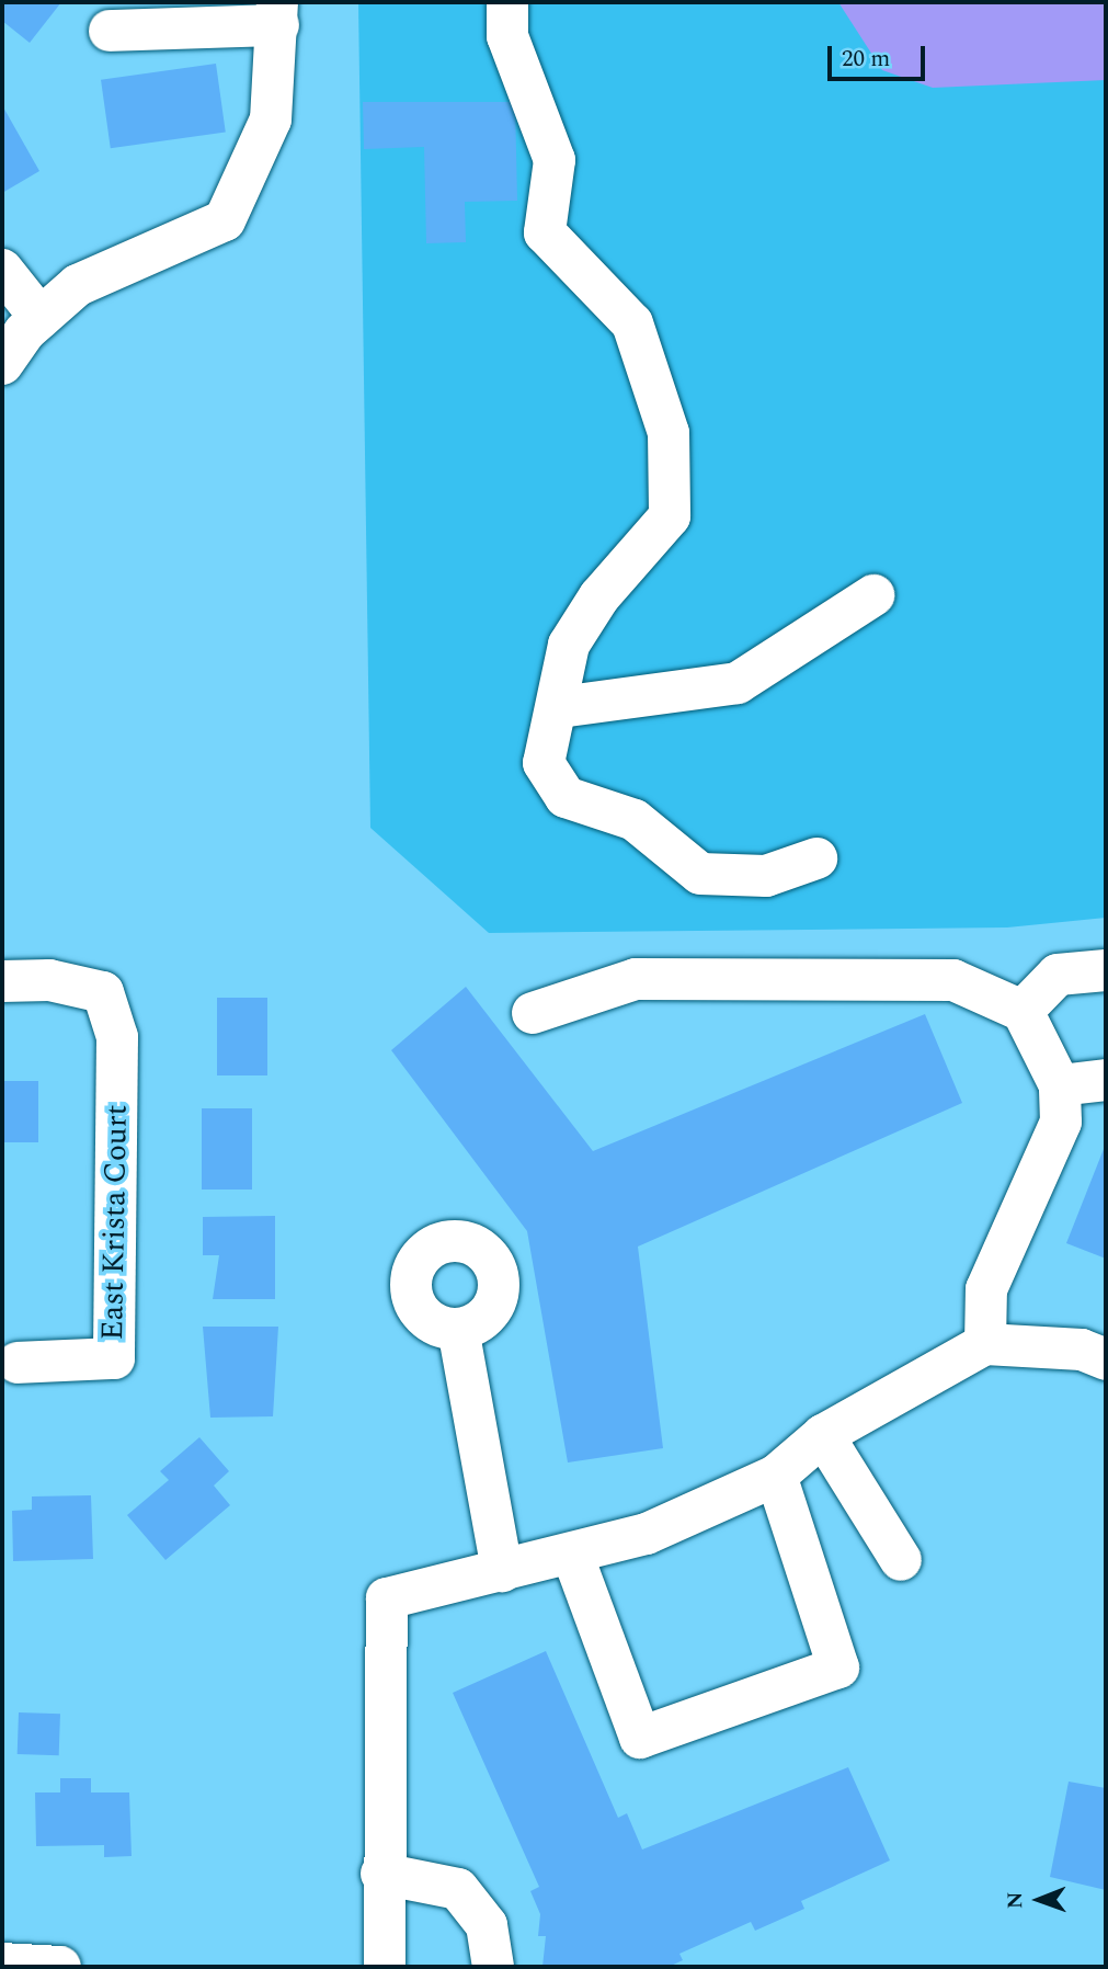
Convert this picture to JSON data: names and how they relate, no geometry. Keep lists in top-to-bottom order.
{
  "streets": {
    "street": ["East Krista Court"]
  },
  "scale_bar": "20 m",
  "north": "left"
}
